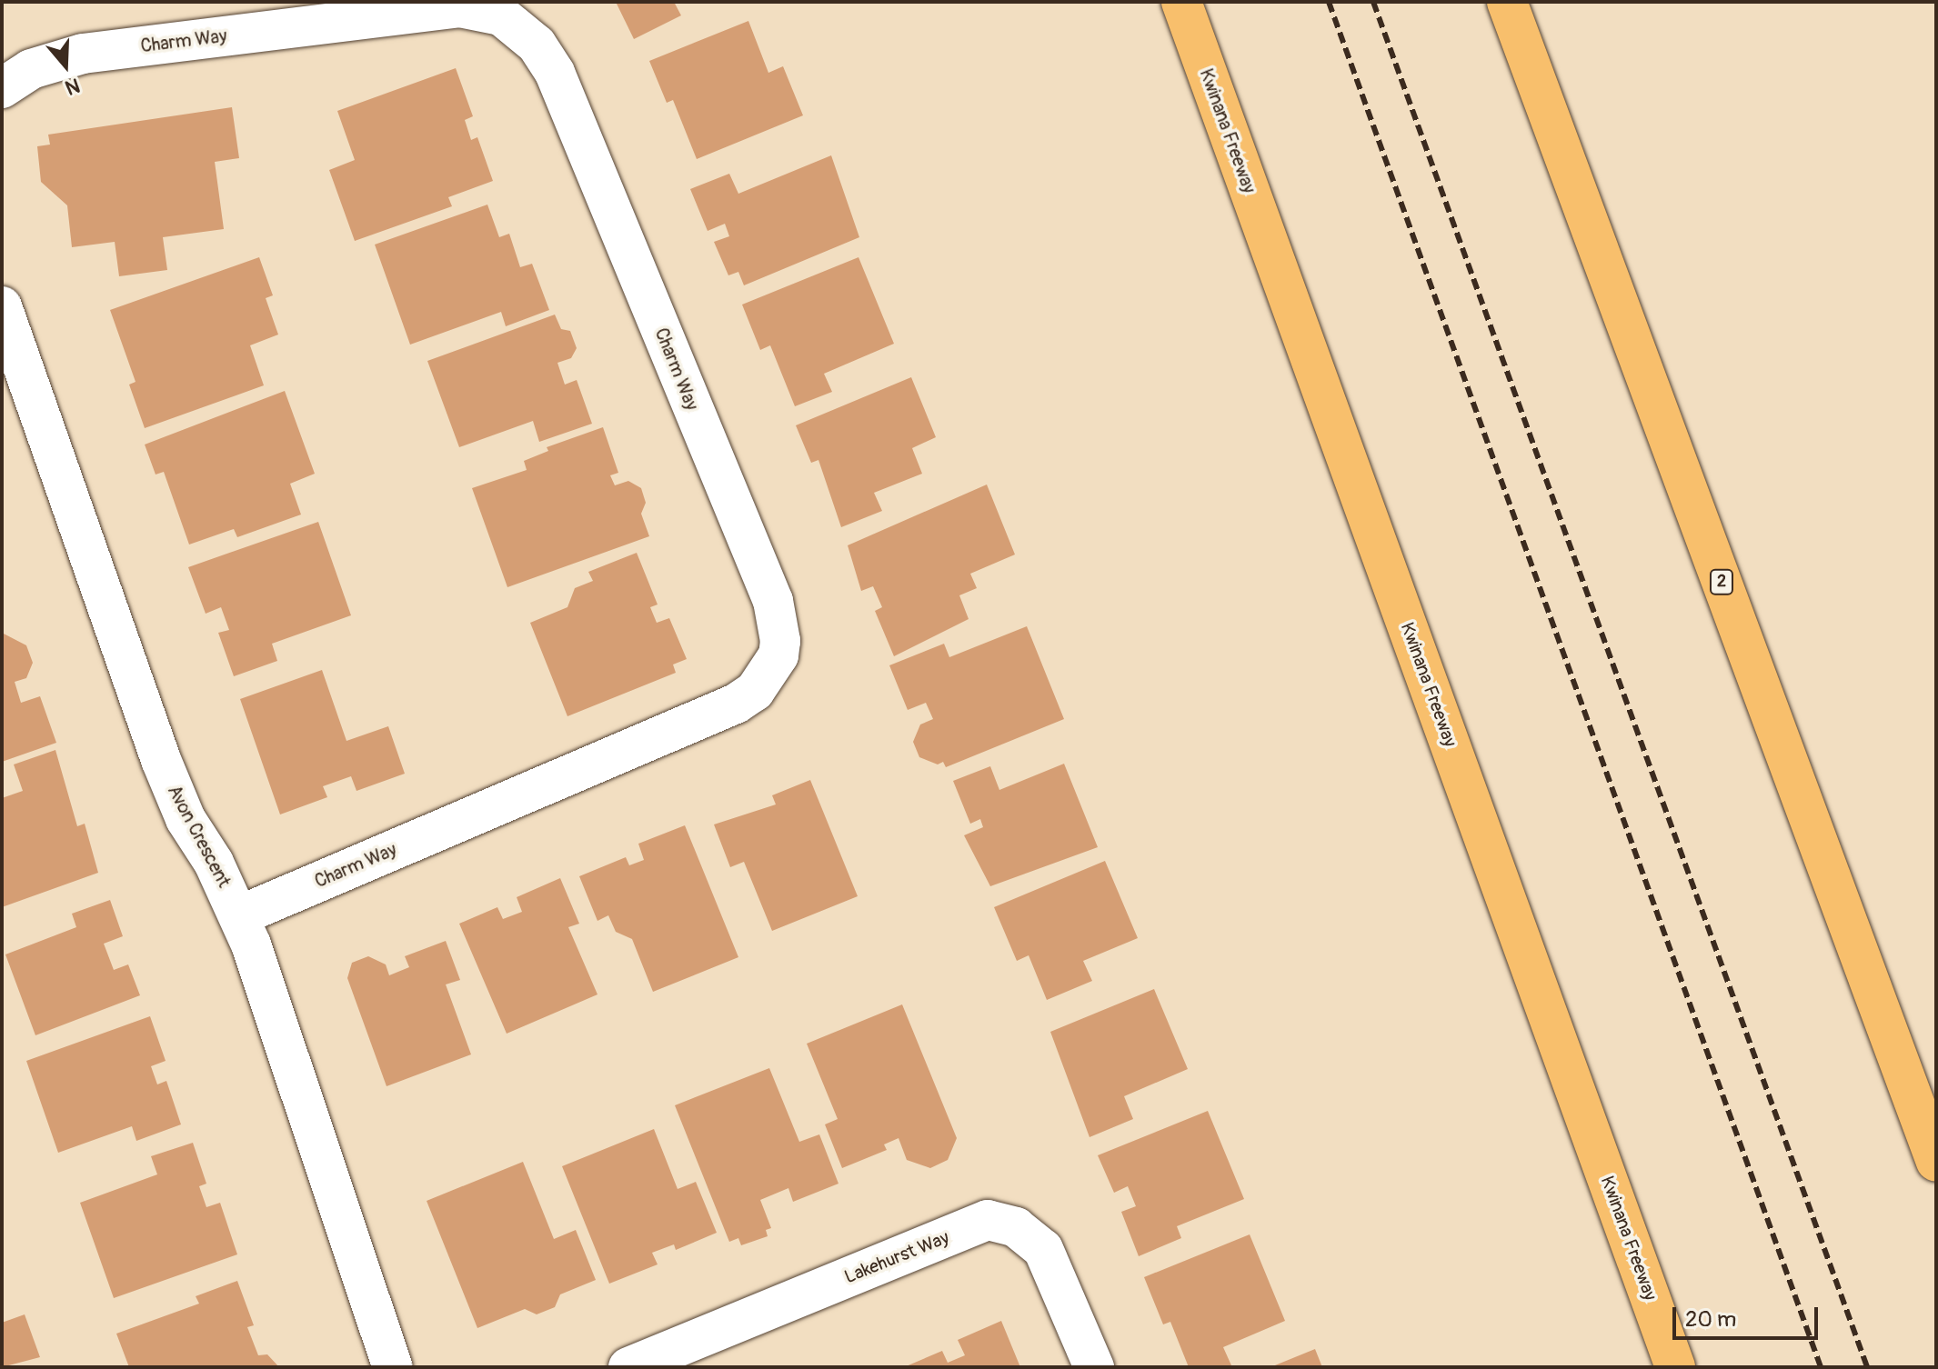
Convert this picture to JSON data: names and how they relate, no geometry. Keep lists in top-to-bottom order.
{
  "streets": {
    "highway": ["Kwinana Freeway", "2"],
    "street": ["Charm Way", "Avon Crescent", "Lakehurst Way"]
  },
  "crossings": [
    ["Charm Way", "Avon Crescent"]
  ],
  "scale_bar": "20 m",
  "north": "bottom"
}
